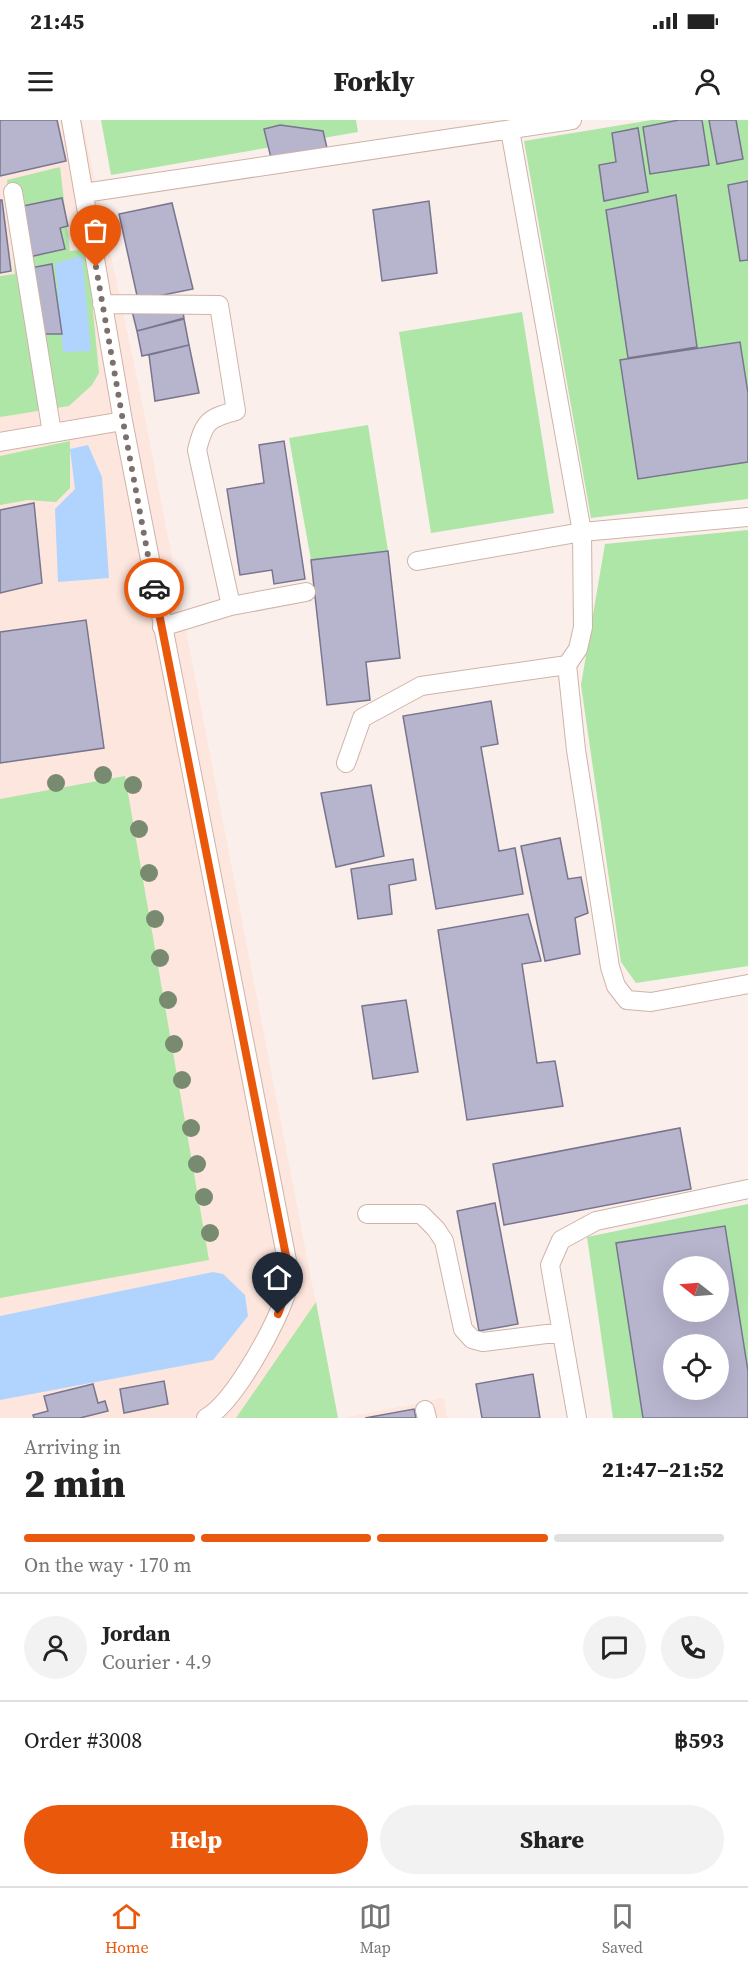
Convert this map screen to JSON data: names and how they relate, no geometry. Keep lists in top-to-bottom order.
{
  "north": "left",
  "page": {
    "status": "21:45",
    "header": "Forkly",
    "heading": ["2 min", "Arriving in", "21:47–21:52"],
    "panel": [
      "Jordan",
      "Courier · 4.9",
      "Order #3008",
      "฿593"
    ],
    "bar": "On the way · 170 m",
    "buttons": ["Help", "Share"],
    "tabs": ["Home", "Map", "Saved"]
  }
}
